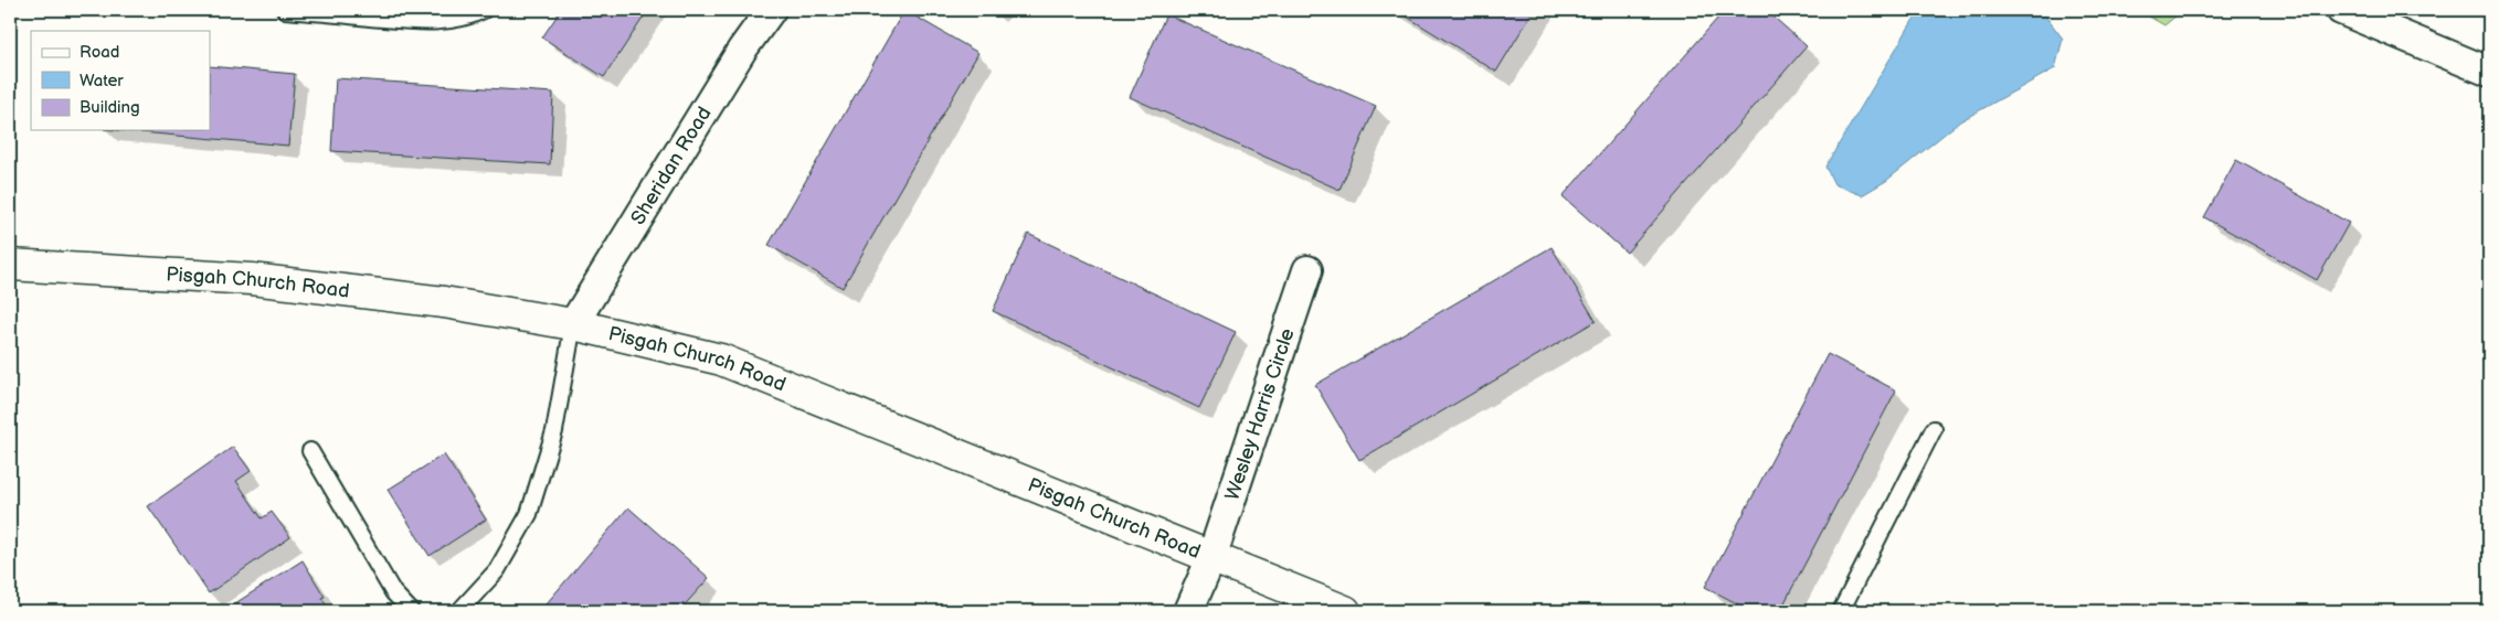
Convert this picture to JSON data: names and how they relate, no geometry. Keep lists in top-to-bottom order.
{
  "streets": {
    "main road": ["Pisgah Church Road"],
    "street": ["Sheridan Road", "Wesley Harris Circle"]
  },
  "crossings": [
    ["Sheridan Road", "Pisgah Church Road"],
    ["Pisgah Church Road", "Wesley Harris Circle"]
  ],
  "legend": ["Road", "Water", "Building"]
}
